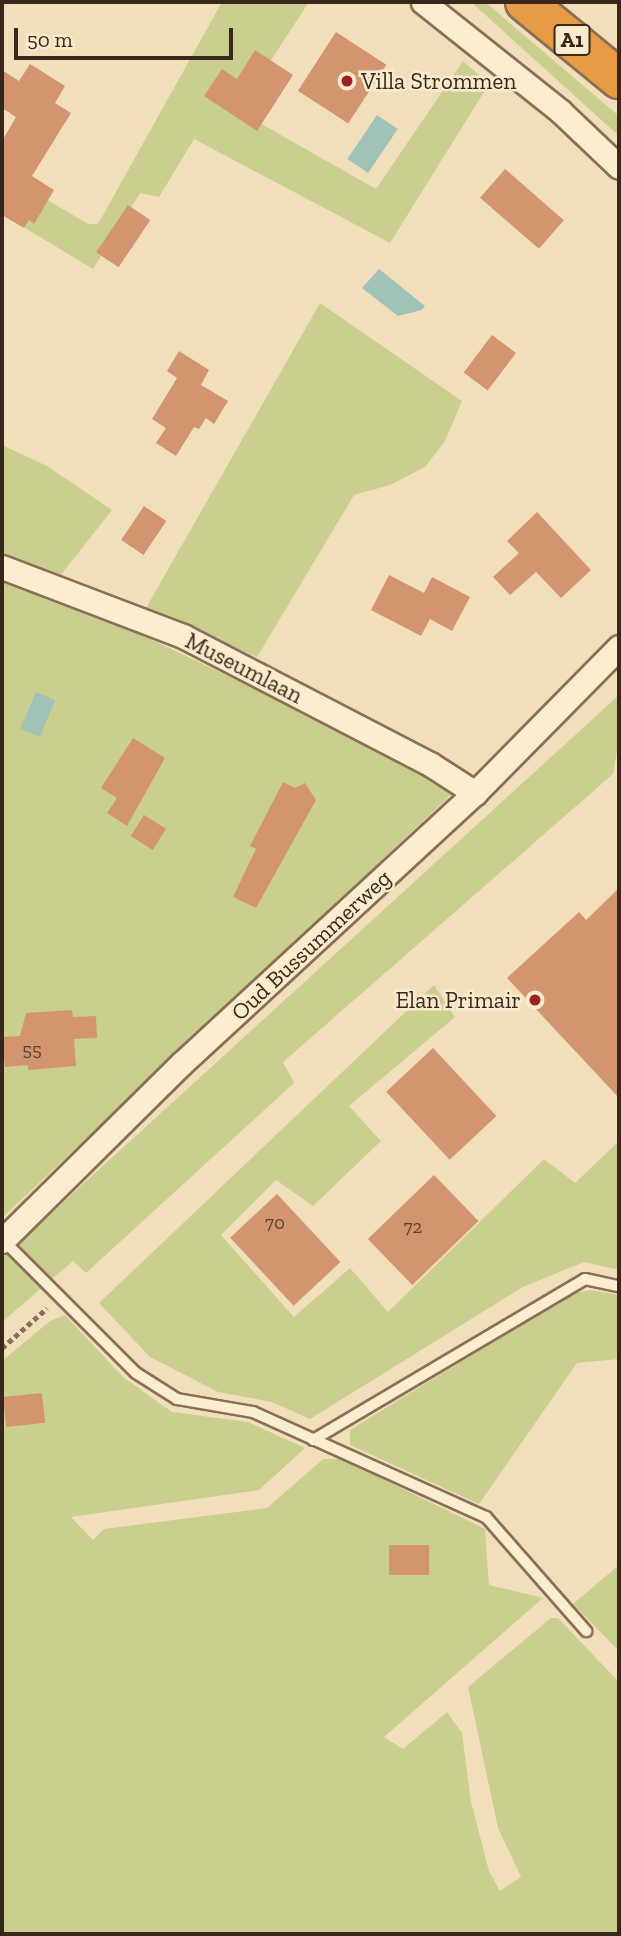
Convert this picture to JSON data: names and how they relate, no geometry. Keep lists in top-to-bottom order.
{
  "streets": {
    "highway": ["A1"],
    "street": ["Museumlaan", "Oud Bussummerweg"]
  },
  "crossings": [
    ["Museumlaan", "Oud Bussummerweg"]
  ],
  "places": ["Villa Strommen", "Elan Primair"],
  "house_numbers": ["55", "70", "72"],
  "scale_bar": "50 m"
}
